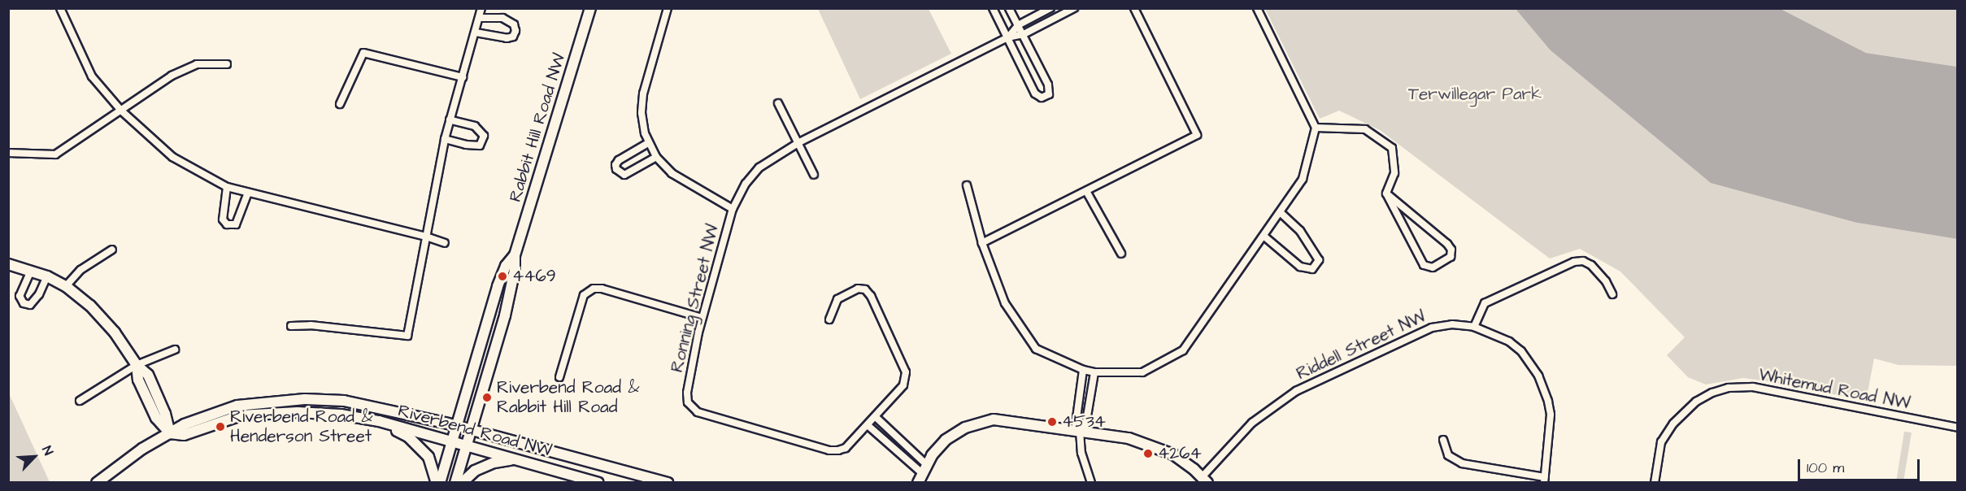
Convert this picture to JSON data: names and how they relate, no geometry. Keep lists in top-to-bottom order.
{
  "streets": {
    "main road": ["Rabbit Hill Road NW", "Riverbend Road NW"],
    "street": ["Ronning Street NW", "Riddell Street NW", "Whitemud Road NW"]
  },
  "crossings": [
    ["Rabbit Hill Road NW", "Riverbend Road NW"]
  ],
  "parks": ["Terwillegar Park"],
  "places": [
    "4469",
    "Riverbend Road & Rabbit Hill Road",
    "4534",
    "Riverbend Road & Henderson Street",
    "4264"
  ],
  "scale_bar": "100 m",
  "north": "top right"
}
